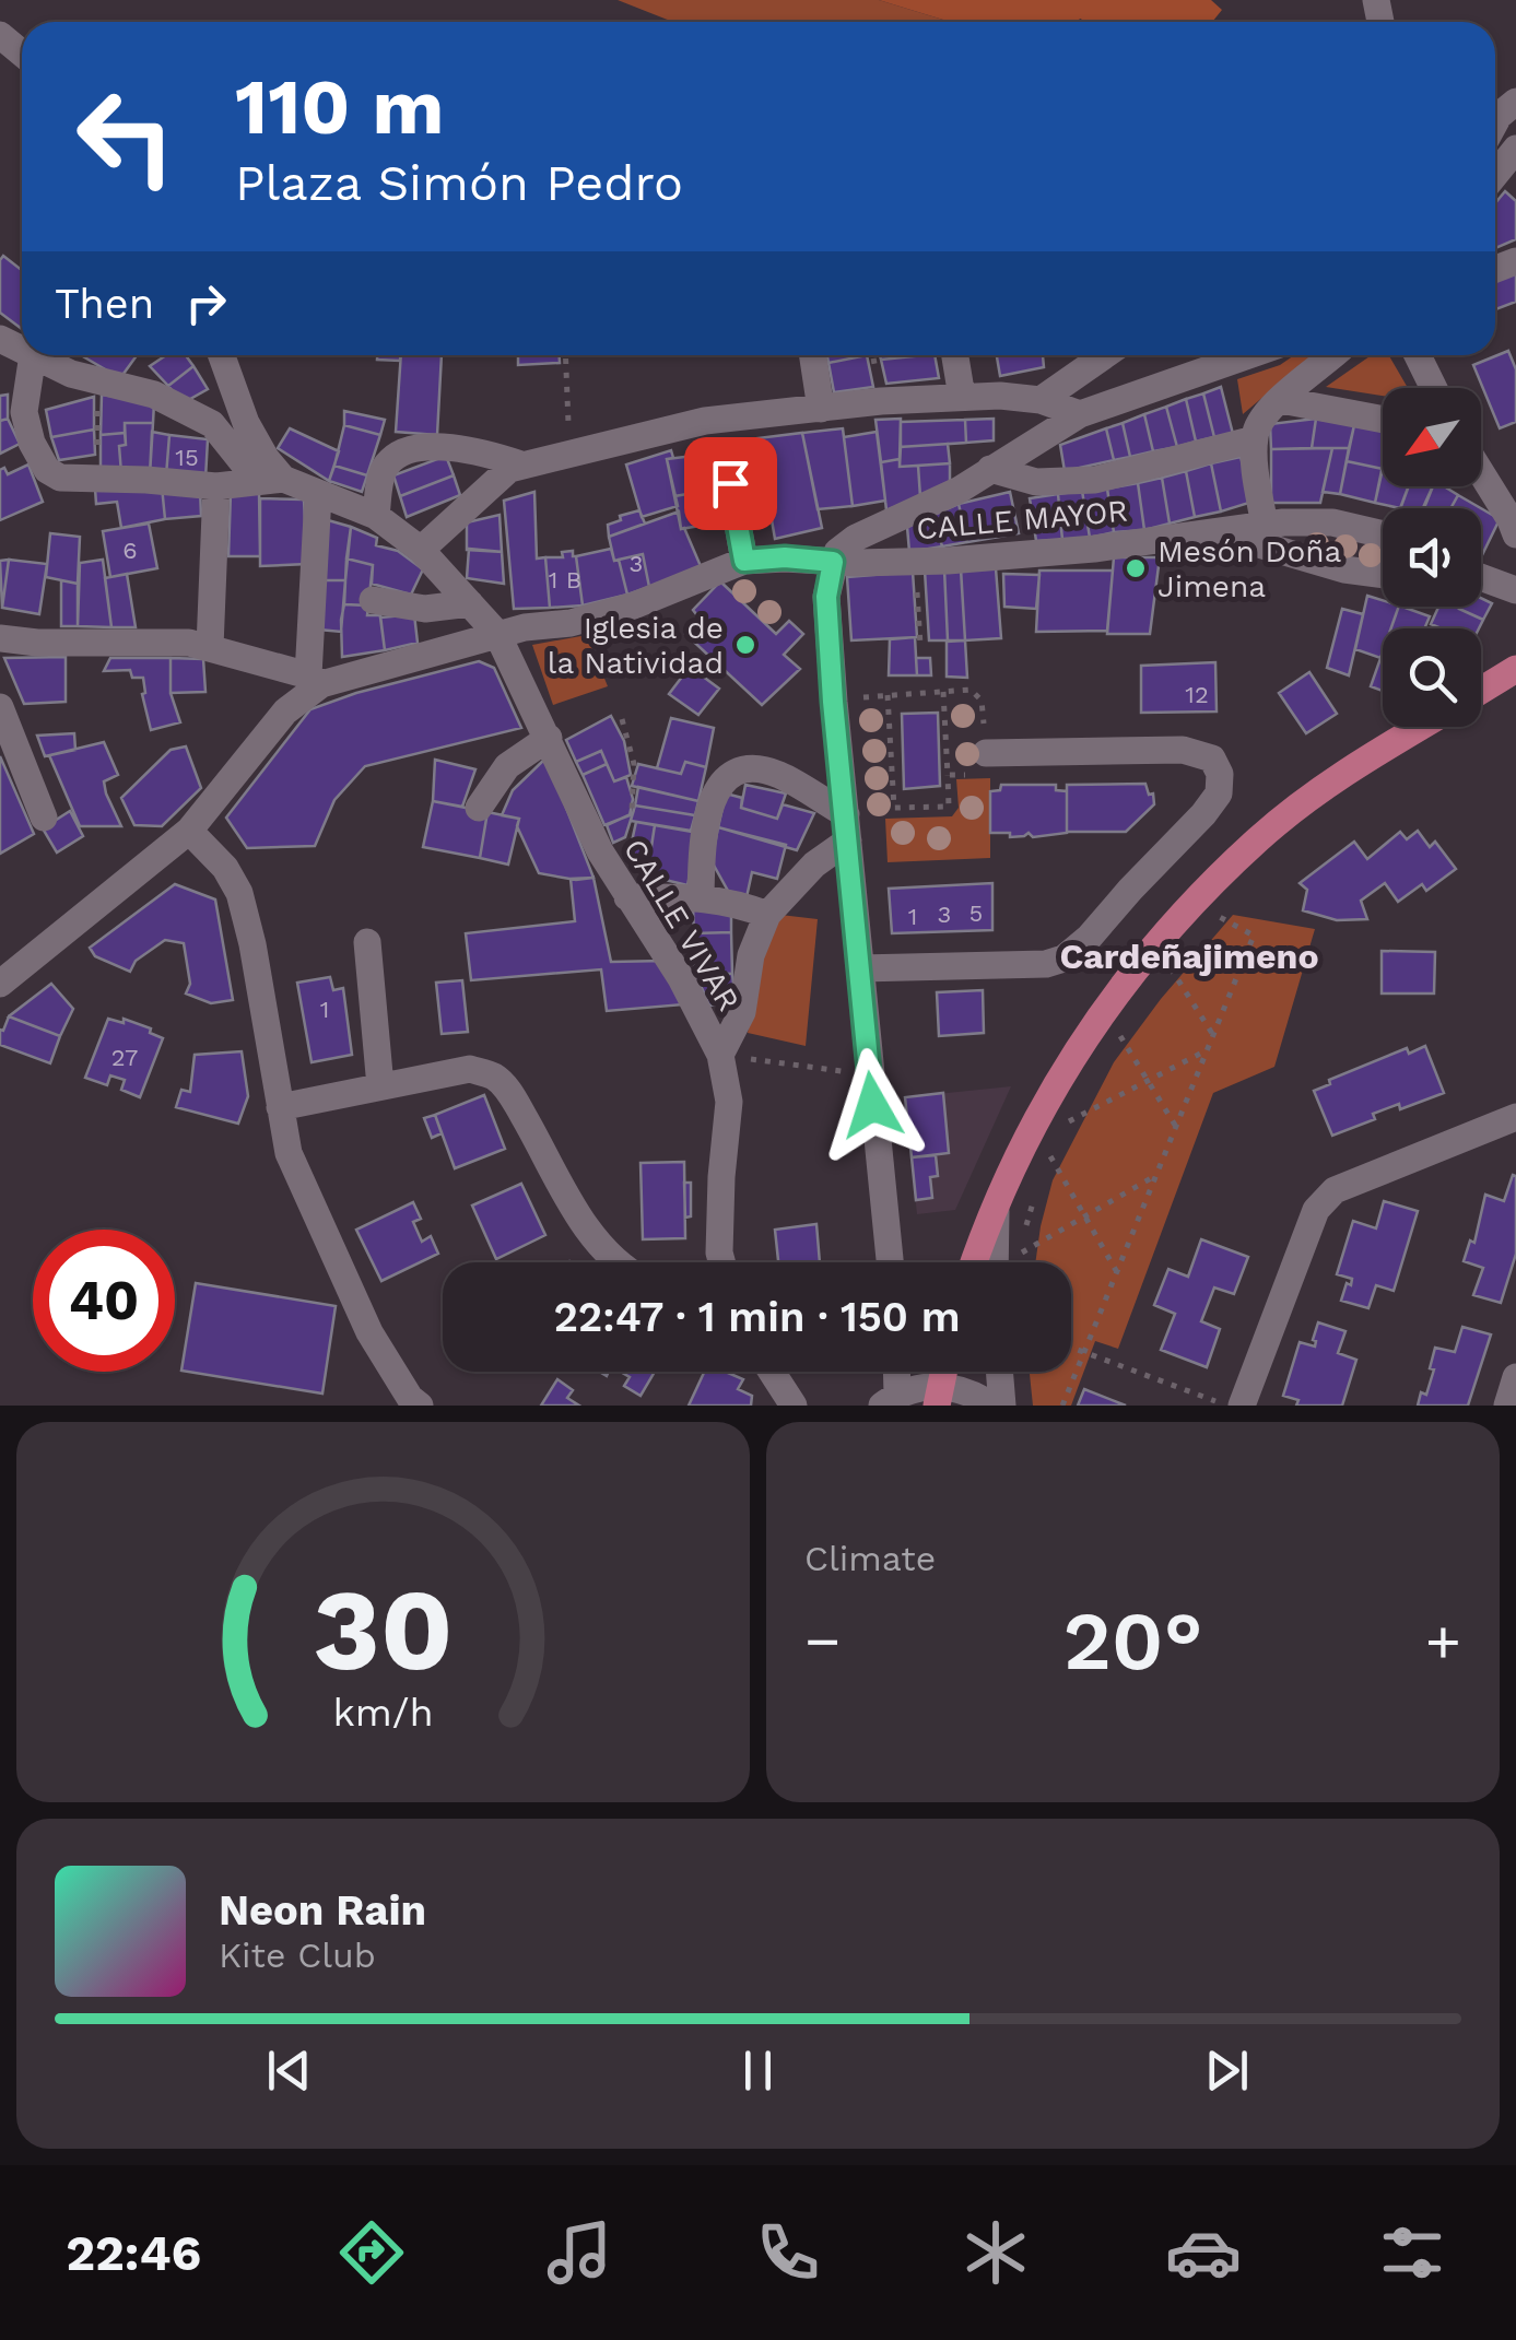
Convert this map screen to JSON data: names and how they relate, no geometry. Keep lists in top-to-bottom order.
{
  "streets": {
    "street": ["CALLE MAYOR", "CALLE VIVAR"]
  },
  "crossings": [
    ["CALLE MAYOR", "CALLE VIVAR"]
  ],
  "districts": ["Cardeñajimeno"],
  "places": ["Mesón Doña Jimena", "Iglesia de la Natividad"],
  "house_numbers": [
    "15",
    "6",
    "3",
    "1 B",
    "12",
    "5",
    "3",
    "1",
    "1",
    "27"
  ],
  "north": "bottom left",
  "page": {
    "turn": ["110 m", "Plaza Simón Pedro"],
    "then": "Then",
    "limit": "40",
    "trip": "22:47 · 1 min · 150 m",
    "tile": "Climate",
    "heat": ["−", "20°", "+"],
    "song": ["Neon Rain", "Kite Club"],
    "tabs": "22:46",
    "gauge": ["30", "km/h"]
  }
}
